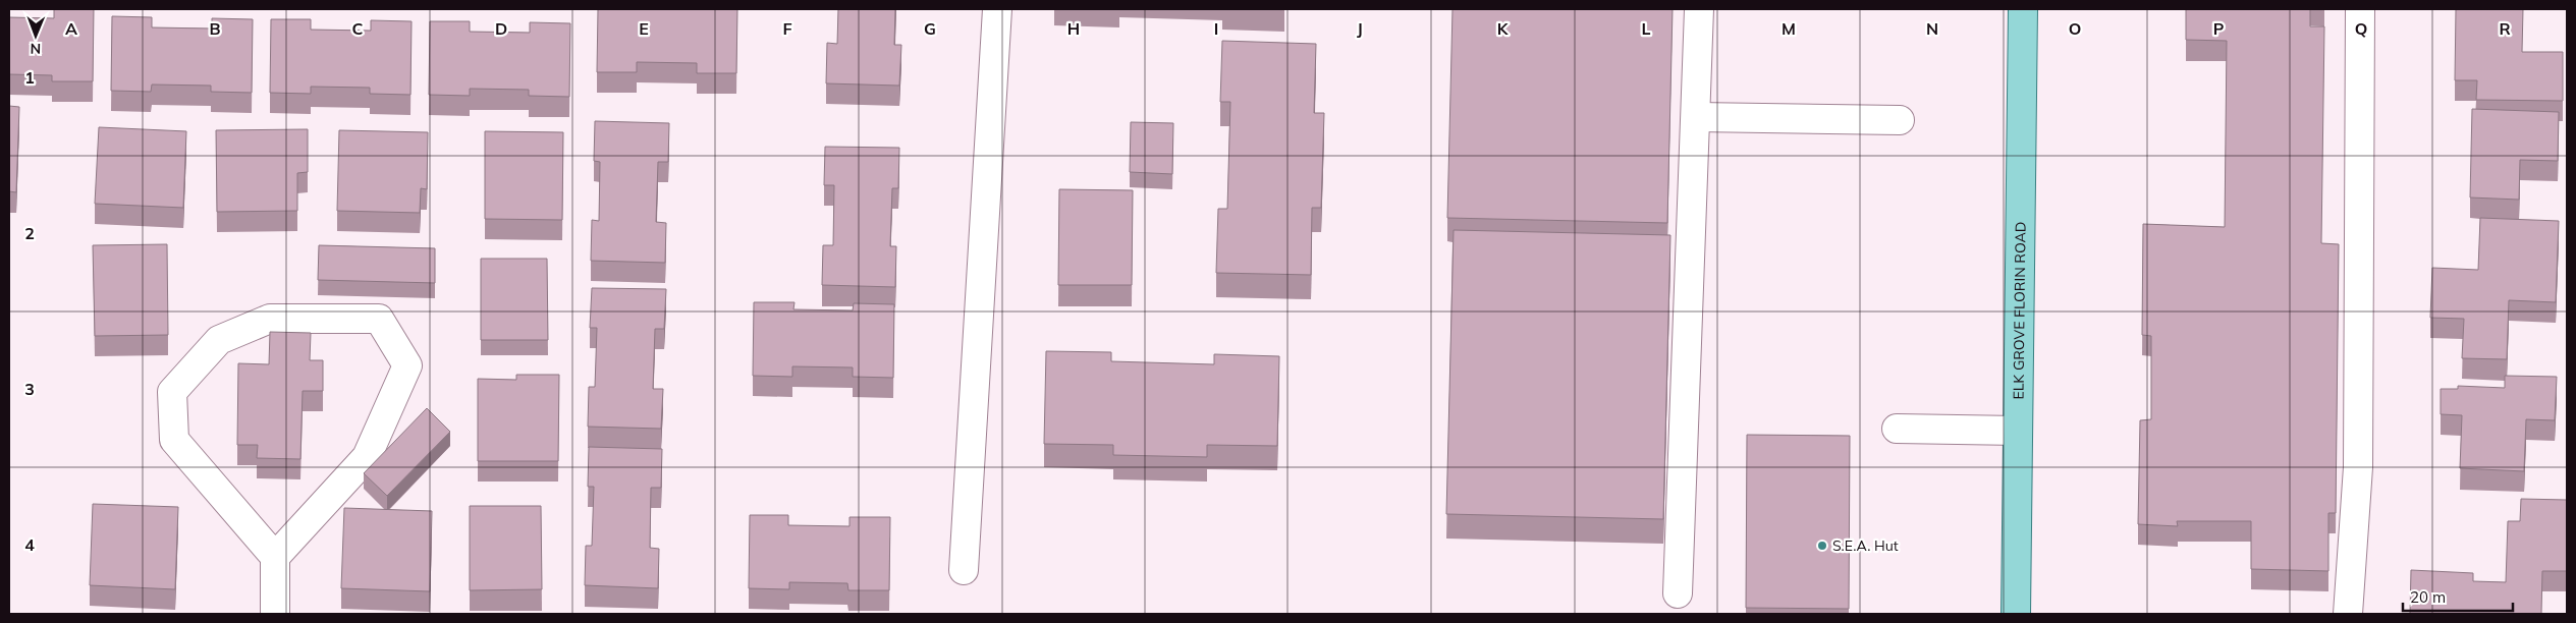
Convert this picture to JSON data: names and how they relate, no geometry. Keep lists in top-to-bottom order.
{
  "streets": {
    "main road": ["ELK GROVE FLORIN ROAD"]
  },
  "places": ["S.E.A. Hut"],
  "scale_bar": "20 m",
  "north": "bottom",
  "grid": {
    "columns": [
      "A",
      "B",
      "C",
      "D",
      "E",
      "F",
      "G",
      "H",
      "I",
      "J",
      "K",
      "L",
      "M",
      "N",
      "O",
      "P",
      "Q",
      "R"
    ],
    "rows": [
      "1",
      "2",
      "3",
      "4"
    ]
  }
}
